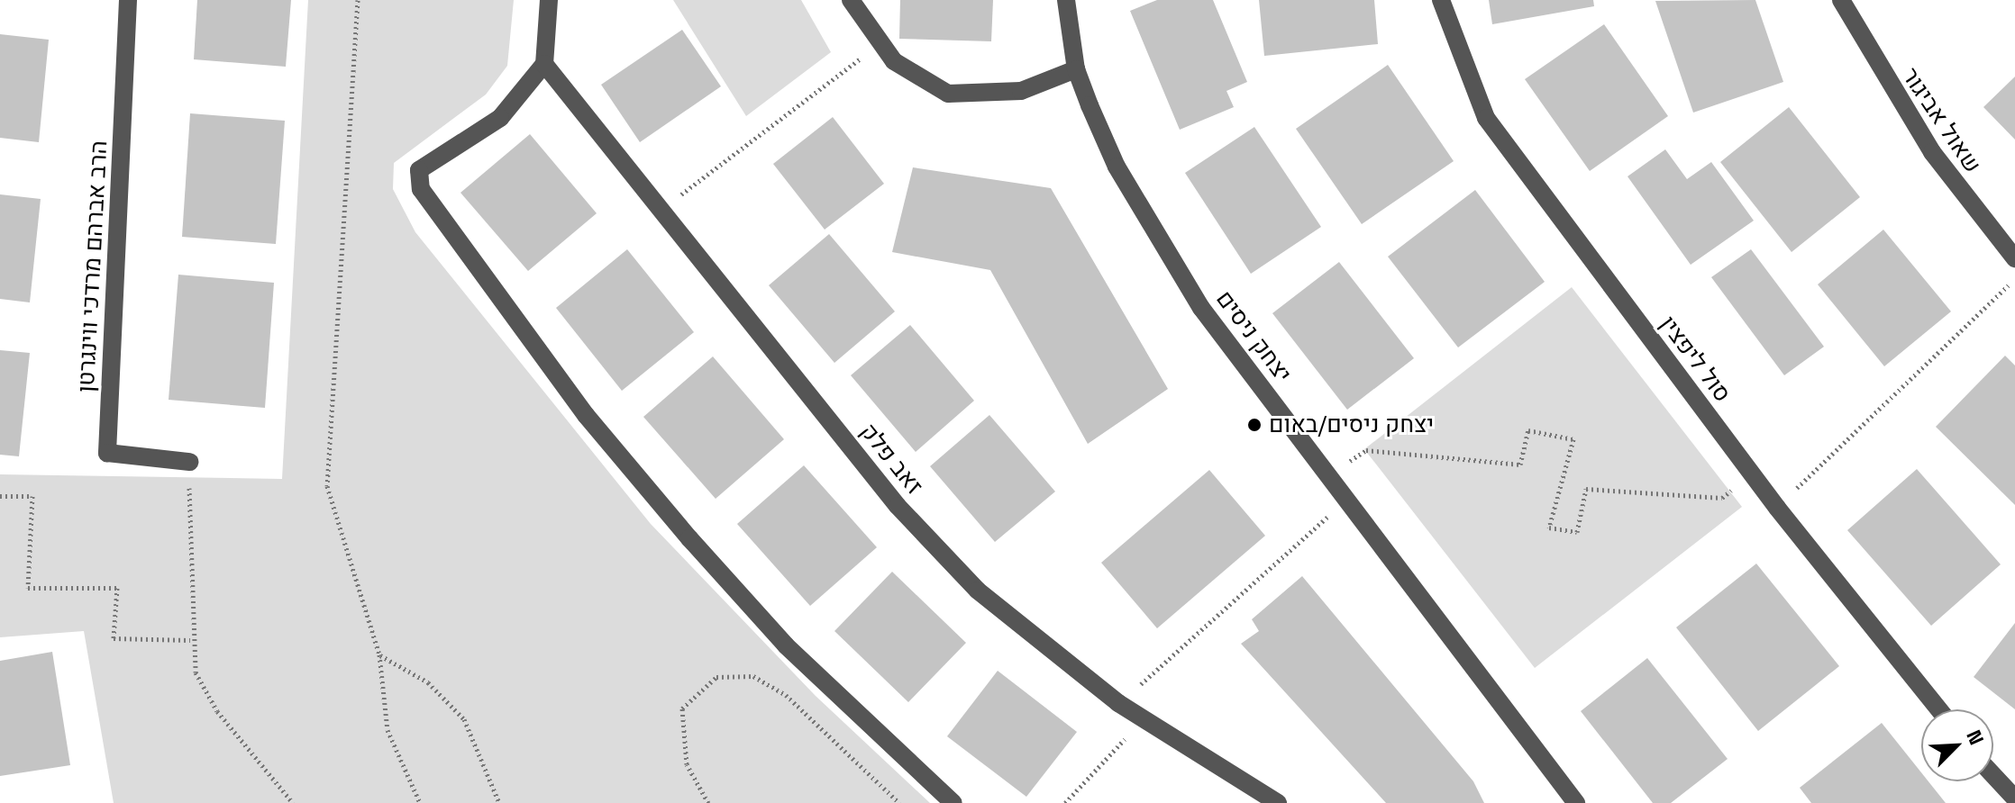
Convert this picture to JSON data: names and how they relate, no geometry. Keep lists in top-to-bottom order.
{
  "streets": {
    "street": [
      "שאול אביגור",
      "הרב אברהם מרדכי ווינגרטן",
      "יצחק ניסים",
      "סול ליפצין",
      "זאב פלק"
    ]
  },
  "places": ["יצחק ניסים/באום"],
  "north": "top right"
}
